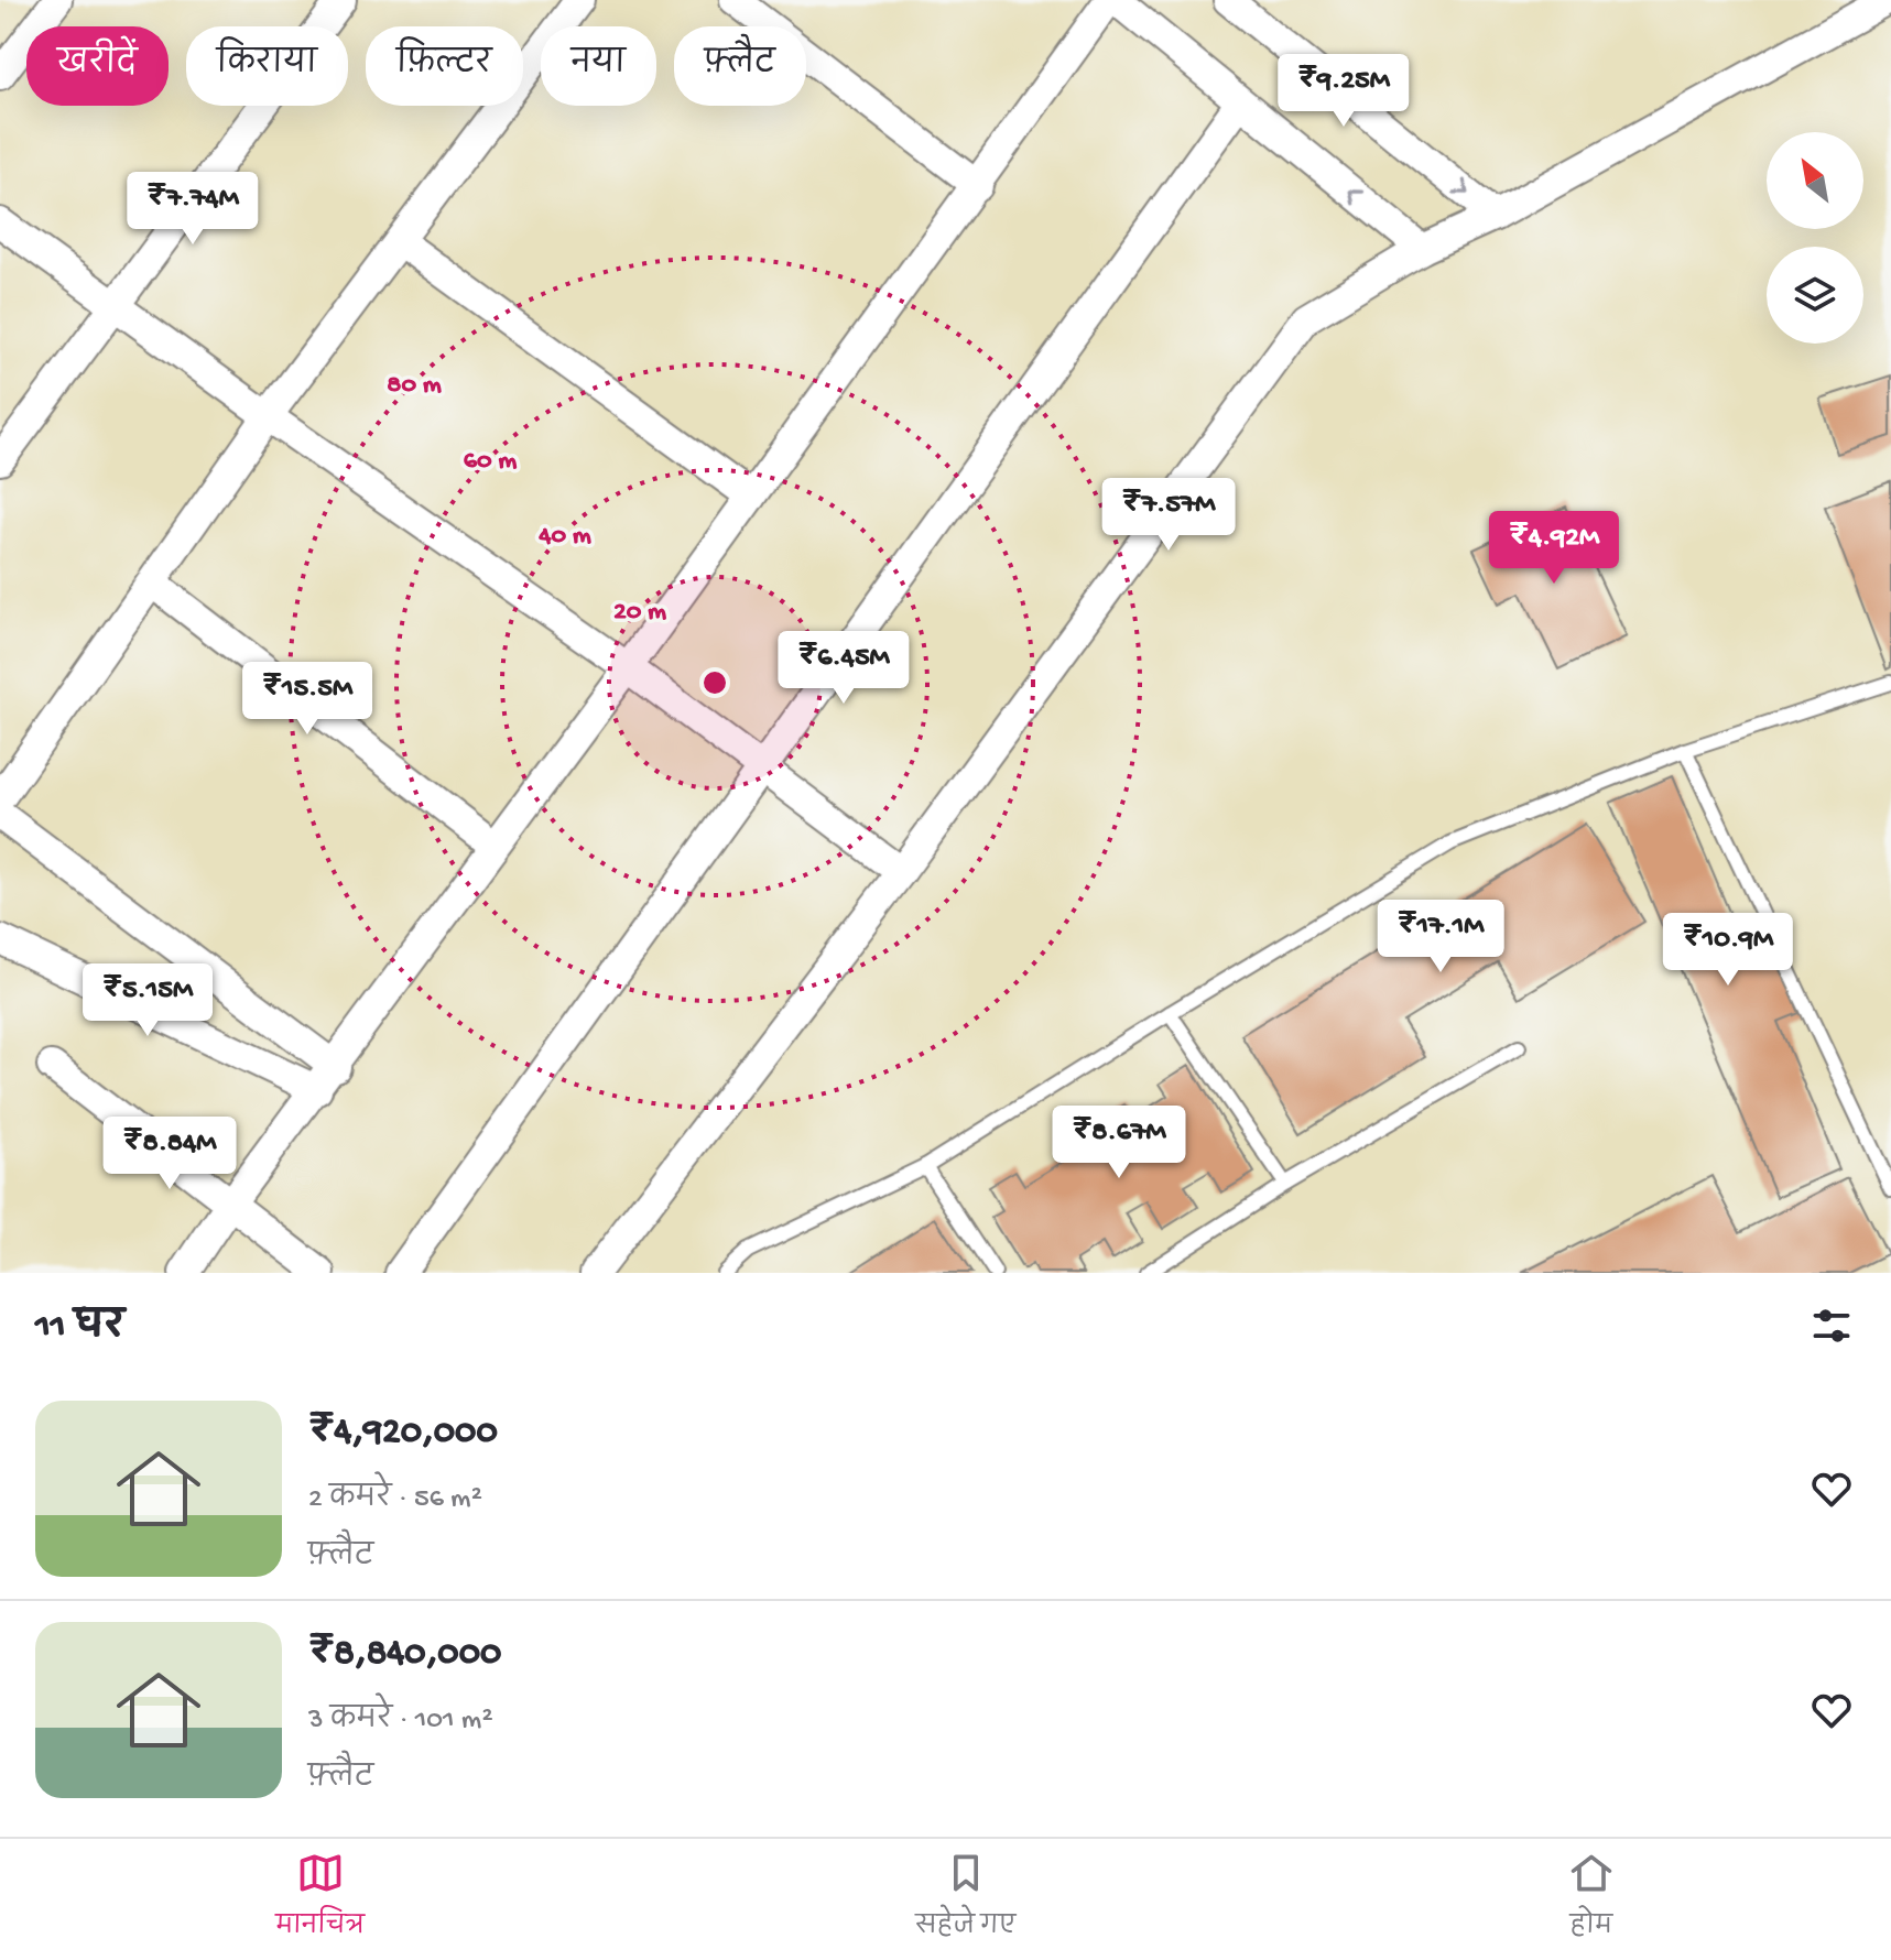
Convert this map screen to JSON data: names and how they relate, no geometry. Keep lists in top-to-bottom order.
{
  "north": "top left",
  "page": {
    "chip": [
      "खरीदें",
      "किराया",
      "फ़िल्टर",
      "नया",
      "फ़्लैट"
    ],
    "price": [
      "₹9.25M",
      "₹7.74M",
      "₹7.57M",
      "₹4.92M",
      "₹6.45M",
      "₹15.5M",
      "₹17.1M",
      "₹10.9M",
      "₹5.15M",
      "₹8.67M",
      "₹8.84M"
    ],
    "heading": "11 घर",
    "list": [
      {
        "name": "₹4,920,000",
        "note": "2 कमरे · 56 m² · फ़्लैट"
      },
      {
        "name": "₹8,840,000",
        "note": "3 कमरे · 101 m² · फ़्लैट"
      }
    ],
    "tabs": ["मानचित्र", "सहेजे गए", "होम"]
  },
  "rings": [
    "80 m",
    "60 m",
    "40 m",
    "20 m"
  ]
}
